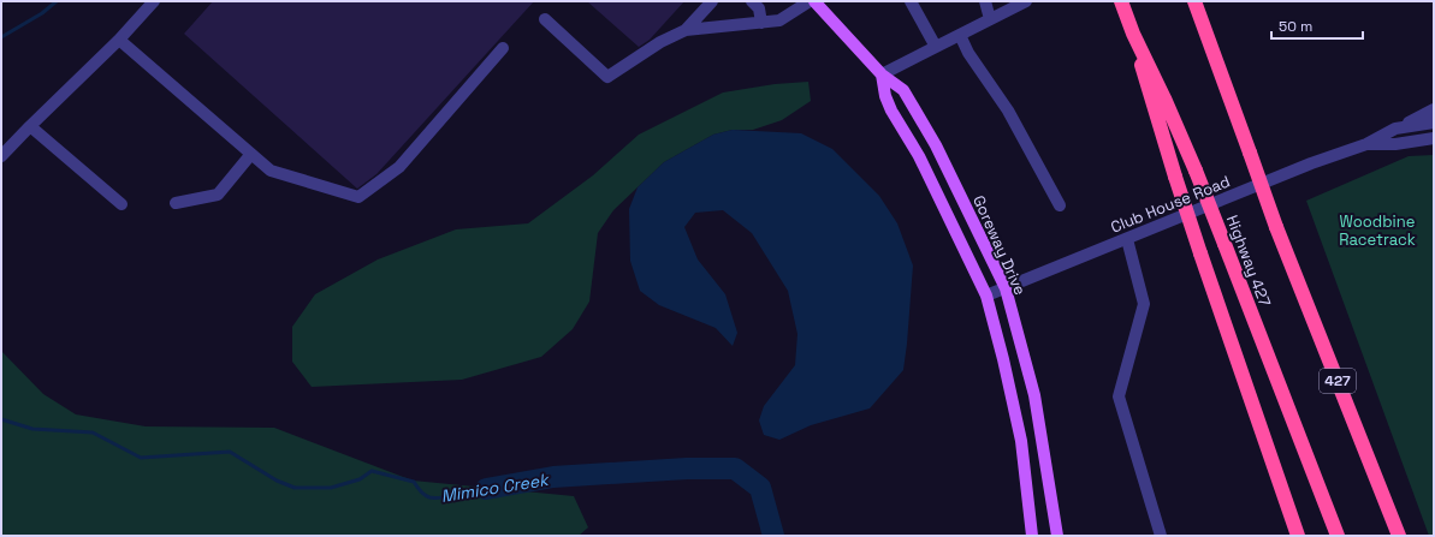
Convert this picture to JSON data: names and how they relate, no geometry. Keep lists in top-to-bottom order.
{
  "streets": {
    "highway": ["Highway 427", "427"],
    "main road": ["Goreway Drive"],
    "street": ["Club House Road"]
  },
  "crossings": [
    ["Club House Road", "Goreway Drive"]
  ],
  "water": ["Mimico Creek"],
  "parks": ["Woodbine Racetrack"],
  "scale_bar": "50 m"
}
